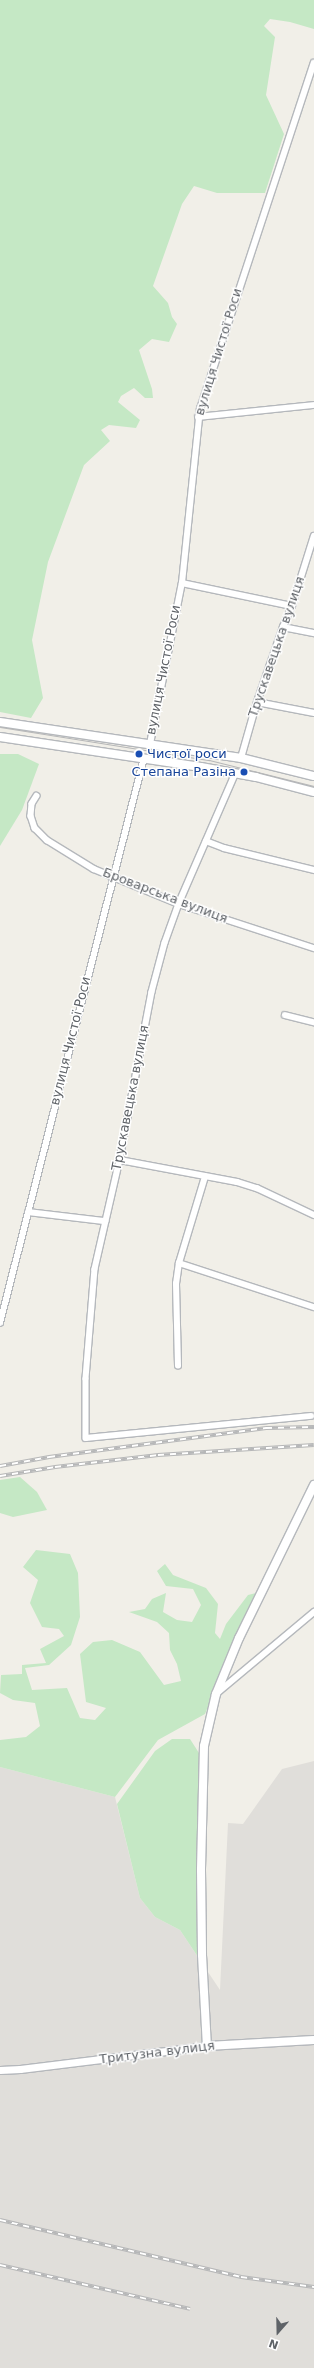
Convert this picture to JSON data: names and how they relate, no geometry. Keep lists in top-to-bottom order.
{
  "streets": {
    "main road": ["Тритузна вулиця"],
    "street": ["вулиця Чистої Роси", "Трускавецька вулиця", "Броварська вулиця"]
  },
  "crossings": [
    ["вулиця Чистої Роси", "Броварська вулиця"],
    ["Трускавецька вулиця", "Броварська вулиця"]
  ],
  "places": ["Чистої роси", "Степана Разіна"],
  "north": "bottom"
}
